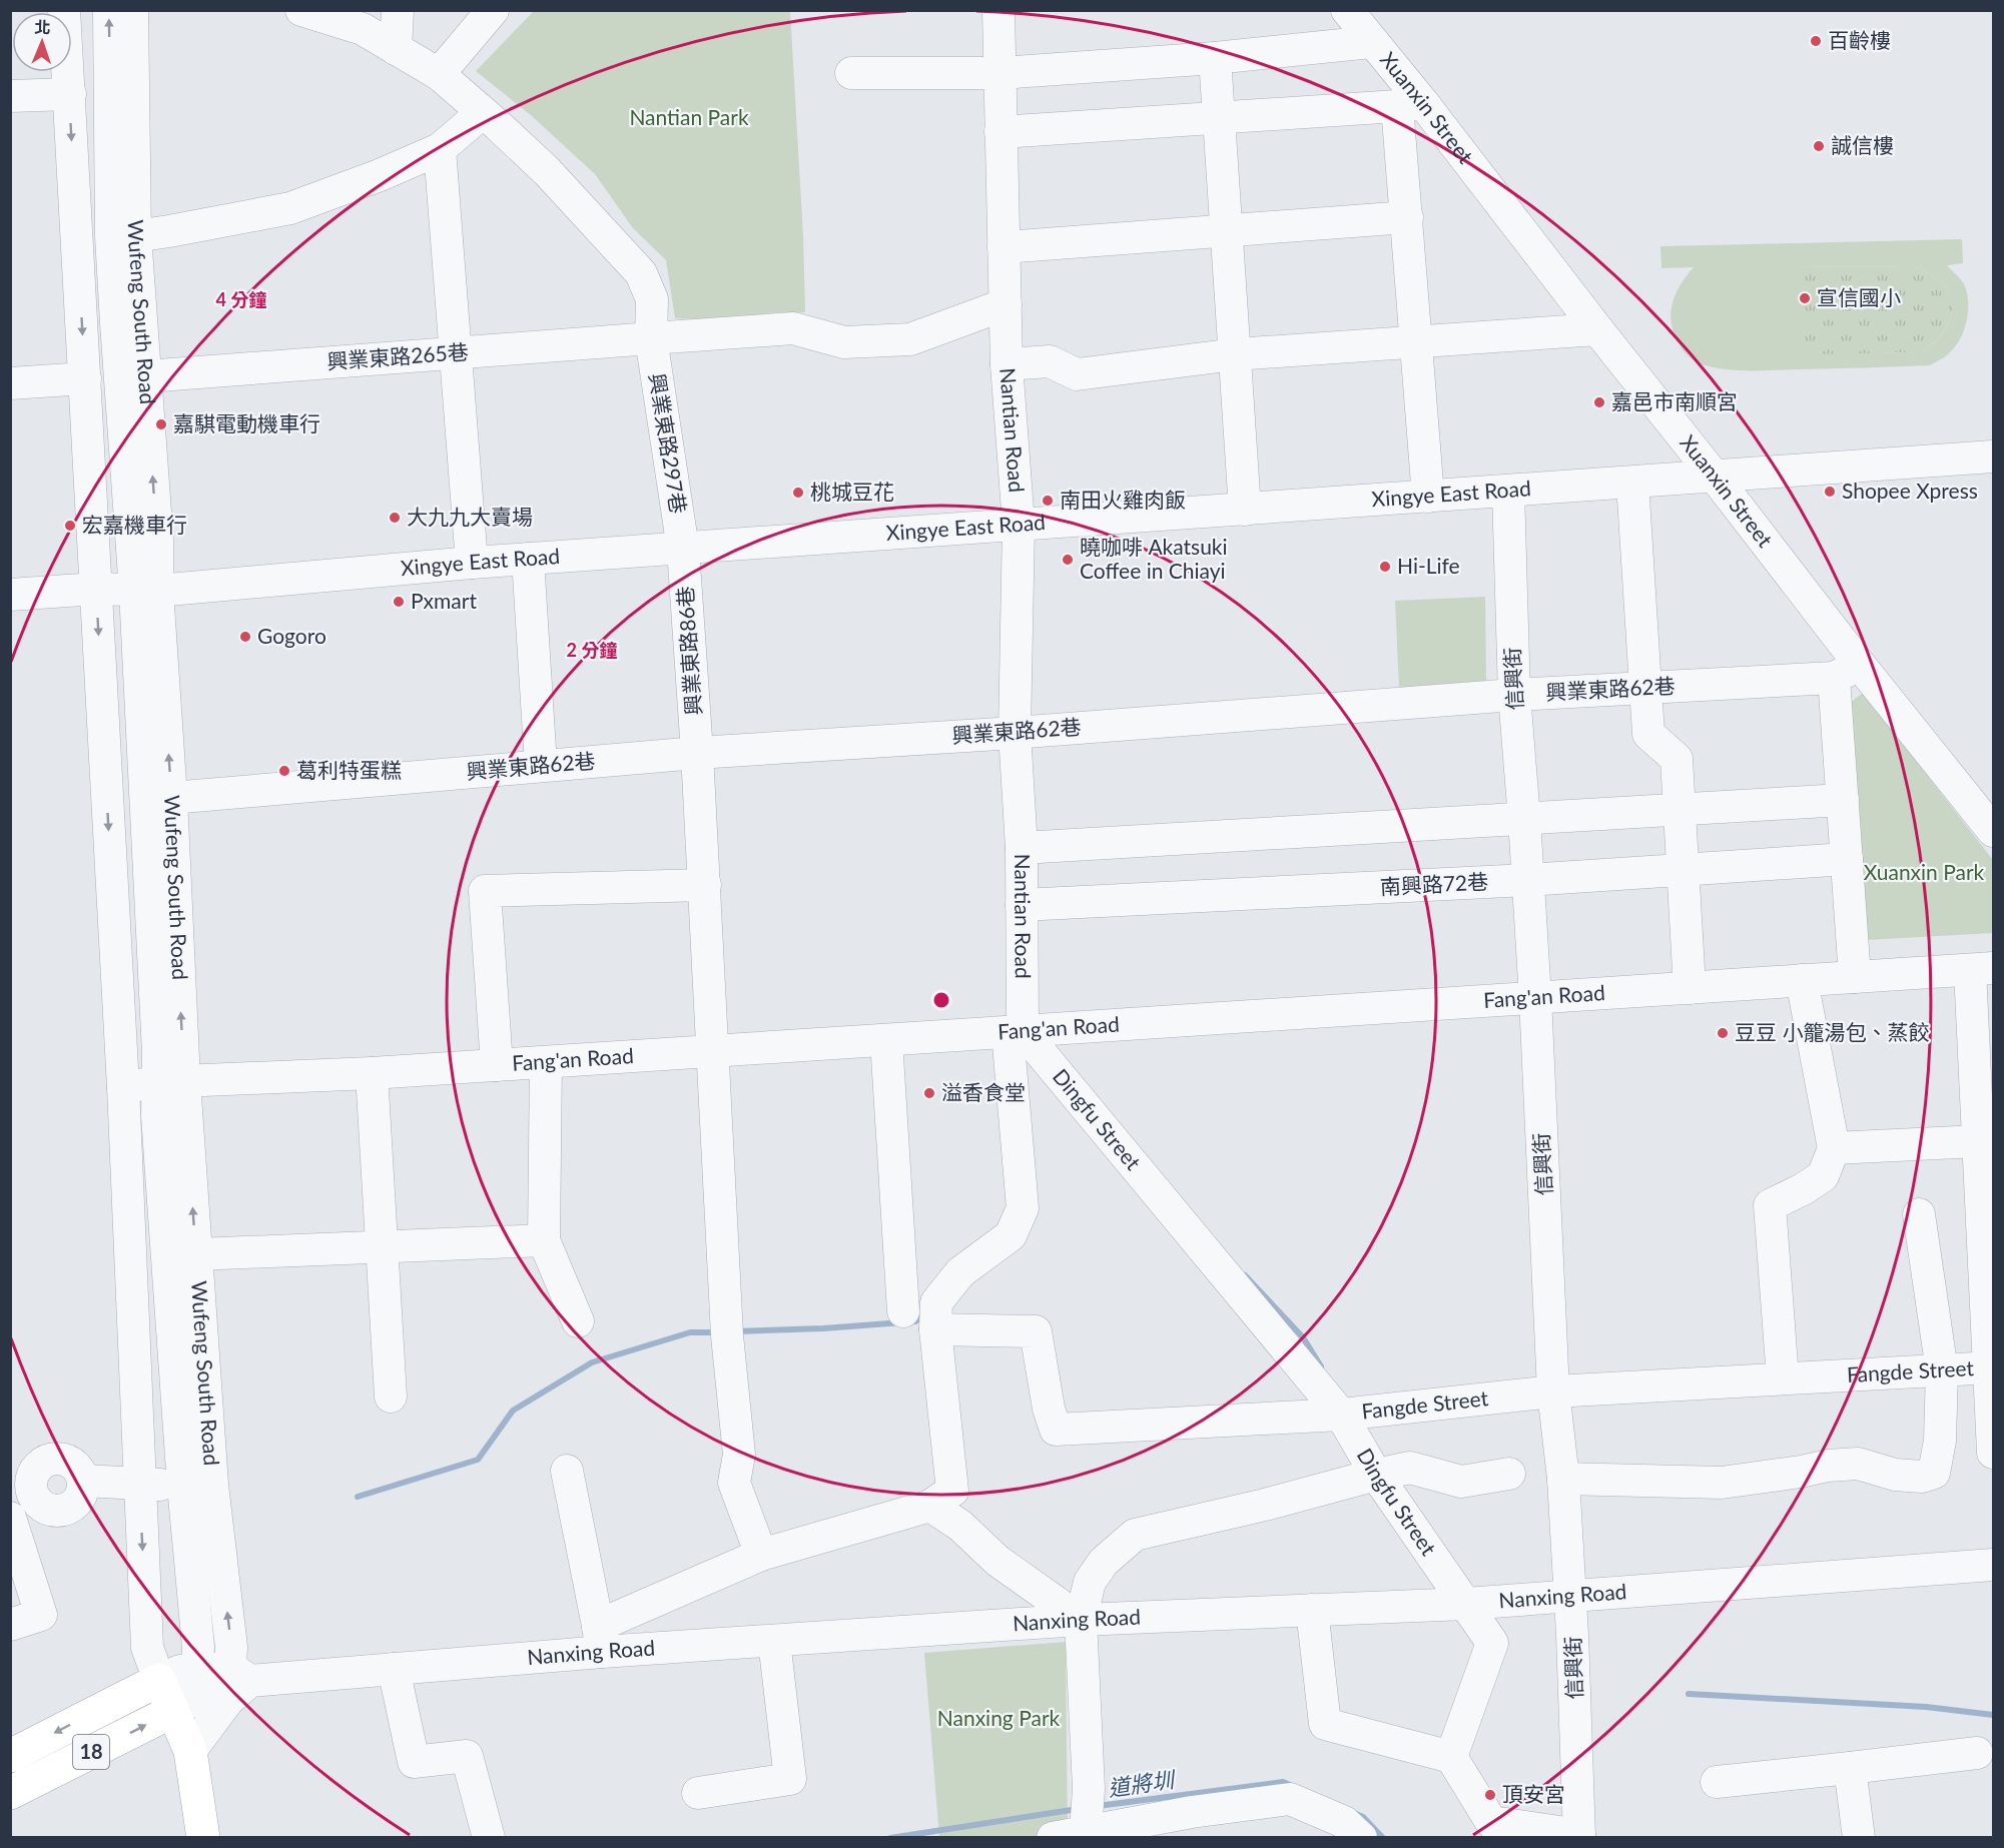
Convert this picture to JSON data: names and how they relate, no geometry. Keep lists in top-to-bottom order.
{
  "streets": {
    "main road": ["18"],
    "street": [
      "Xuanxin Street",
      "Wufeng South Road",
      "興業東路265巷",
      "Nantian Road",
      "興業東路297巷",
      "Xingye East Road",
      "興業東路86巷",
      "信興街",
      "興業東路62巷",
      "南興路72巷",
      "Fang'an Road",
      "Dingfu Street",
      "Fangde Street",
      "Nanxing Road"
    ]
  },
  "crossings": [
    ["Xuanxin Street", "Xingye East Road"],
    ["Xuanxin Street", "興業東路62巷"],
    ["Wufeng South Road", "興業東路265巷"],
    ["Wufeng South Road", "Xingye East Road"],
    ["Wufeng South Road", "興業東路62巷"],
    ["Wufeng South Road", "Fang'an Road"],
    ["Wufeng South Road", "Nanxing Road"],
    ["Wufeng South Road", "18"],
    ["興業東路265巷", "Nantian Road"],
    ["興業東路265巷", "興業東路297巷"],
    ["Nantian Road", "Xingye East Road"],
    ["Nantian Road", "興業東路62巷"],
    ["Nantian Road", "南興路72巷"],
    ["Nantian Road", "Fang'an Road"],
    ["Nantian Road", "Dingfu Street"],
    ["Nantian Road", "Fangde Street"],
    ["興業東路297巷", "Xingye East Road"],
    ["興業東路297巷", "興業東路86巷"],
    ["Xingye East Road", "興業東路86巷"],
    ["Xingye East Road", "信興街"],
    ["興業東路86巷", "興業東路62巷"],
    ["興業東路86巷", "Fang'an Road"],
    ["信興街", "興業東路62巷"],
    ["信興街", "南興路72巷"],
    ["信興街", "Fang'an Road"],
    ["信興街", "Fangde Street"],
    ["信興街", "Nanxing Road"],
    ["Fang'an Road", "Dingfu Street"],
    ["Dingfu Street", "Fangde Street"],
    ["Dingfu Street", "Nanxing Road"],
    ["Nanxing Road", "18"]
  ],
  "water": ["道將圳"],
  "parks": ["Nantian Park", "Xuanxin Park", "Nanxing Park"],
  "places": [
    "百齡樓",
    "誠信樓",
    "宣信國小",
    "嘉邑市南順宮",
    "嘉騏電動機車行",
    "Shopee Xpress",
    "桃城豆花",
    "南田火雞肉飯",
    "大九九大賣場",
    "宏嘉機車行",
    "曉咖啡 Akatsuki Coffee in Chiayi",
    "Hi-Life",
    "Pxmart",
    "Gogoro",
    "葛利特蛋糕",
    "豆豆 小籠湯包、蒸餃",
    "溢香食堂",
    "頂安宮"
  ],
  "north": "top",
  "rings": ["4 分鐘", "2 分鐘"]
}
